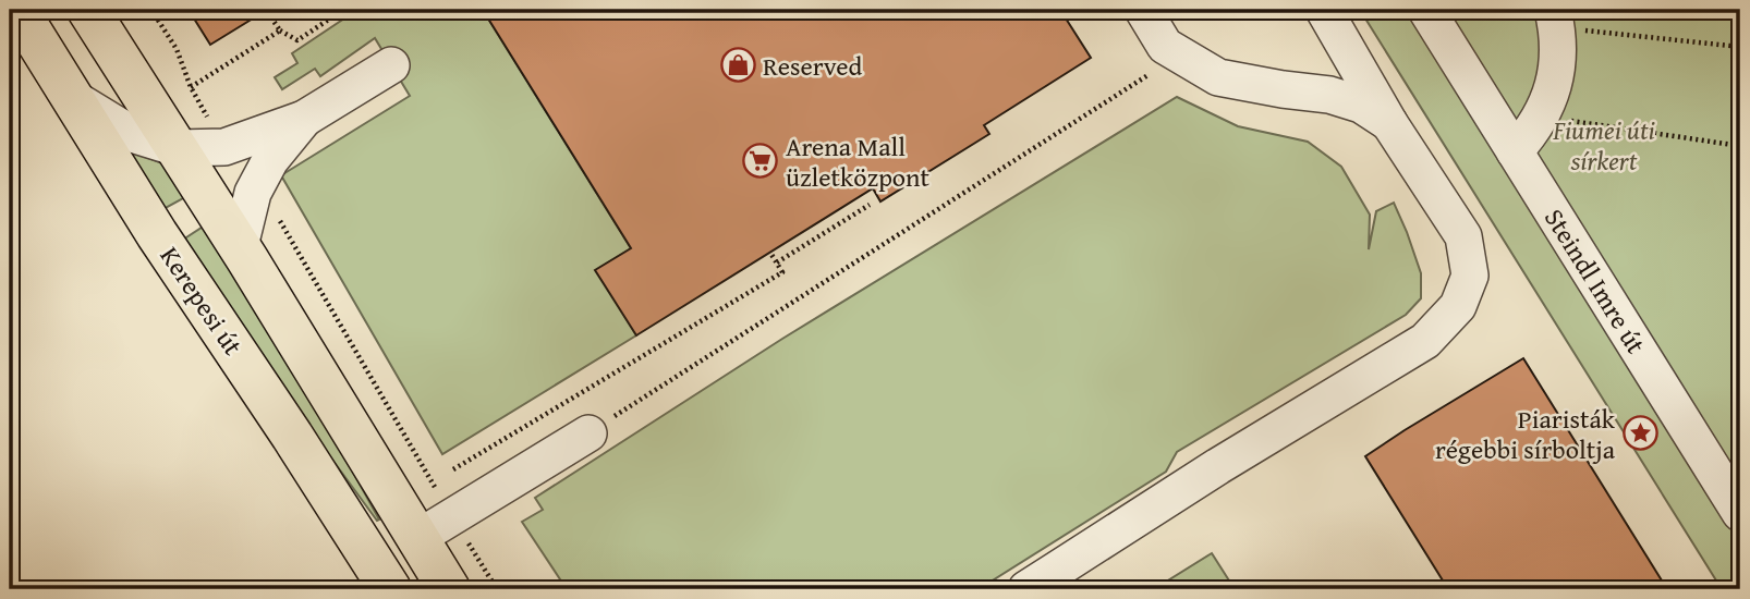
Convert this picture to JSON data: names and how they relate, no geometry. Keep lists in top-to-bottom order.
{
  "streets": {
    "main road": ["Kerepesi út"],
    "lane": ["Steindl Imre út"]
  },
  "parks": ["Fiumei úti sírkert"],
  "places": {
    "shop": ["Reserved"],
    "supermarket": ["Arena Mall üzletközpont"],
    "place": ["Piaristák régebbi sírboltja"]
  }
}
